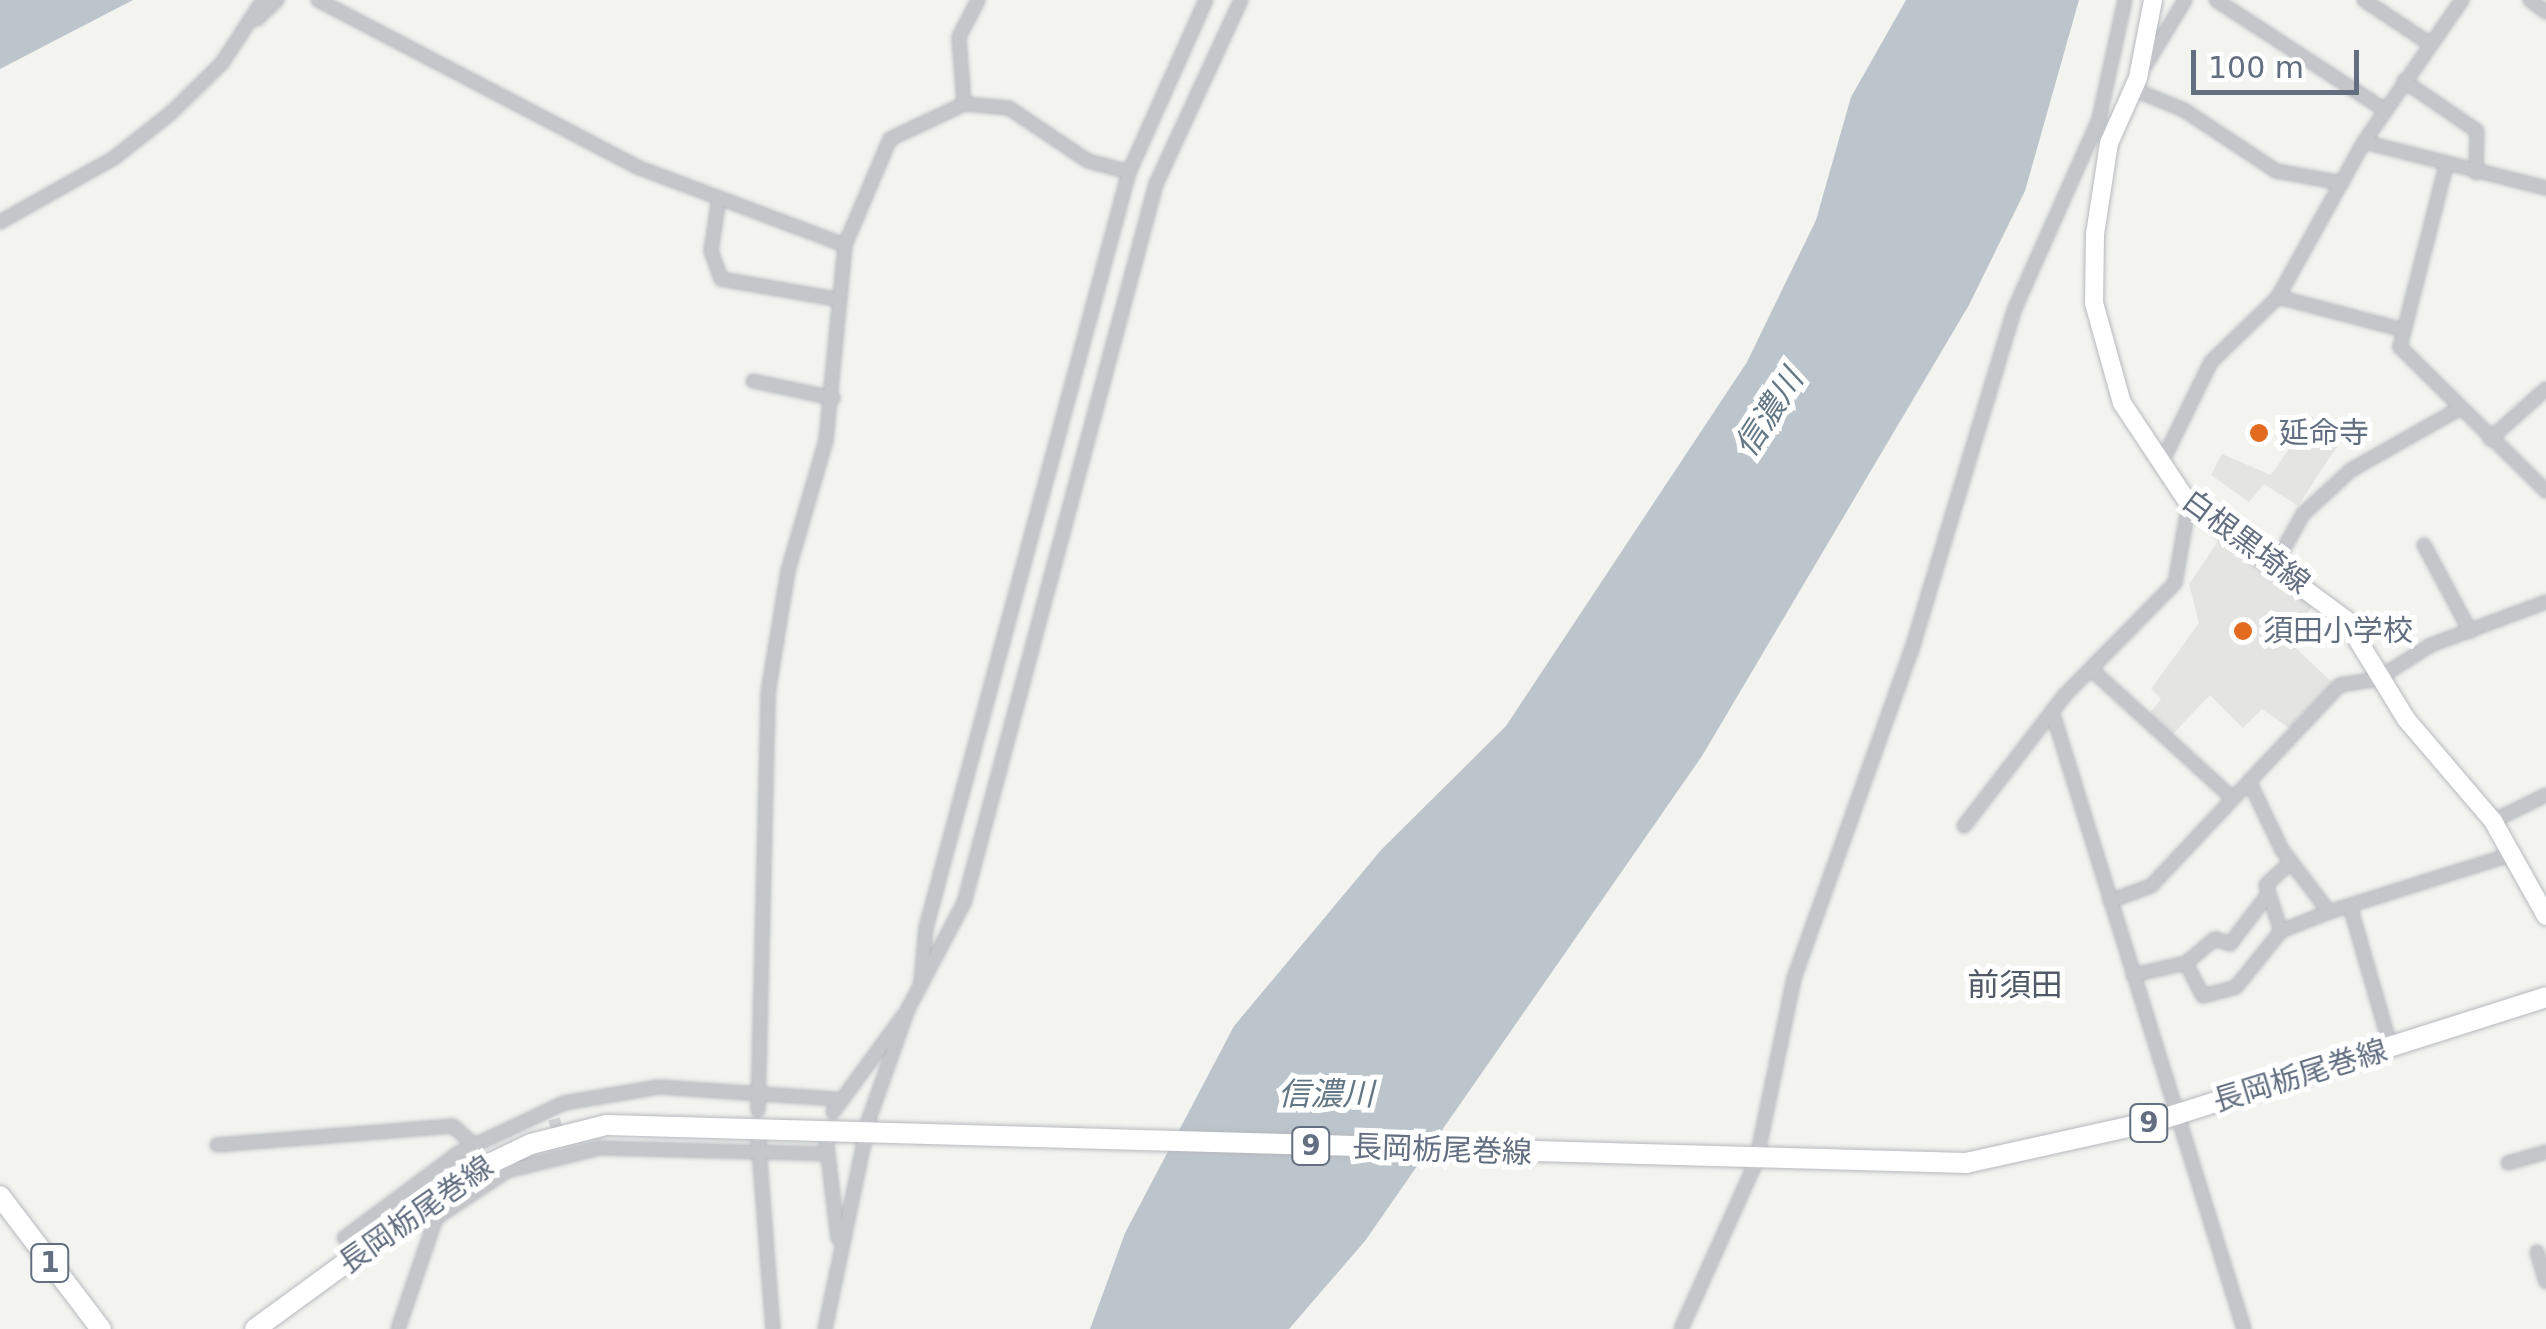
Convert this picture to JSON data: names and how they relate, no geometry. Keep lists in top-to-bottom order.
{
  "streets": {
    "main road": [
      "白根黒埼線",
      "長岡栃尾巻線",
      "9",
      "1"
    ]
  },
  "districts": ["前須田"],
  "water": ["信濃川"],
  "places": ["延命寺", "須田小学校"],
  "scale_bar": "100 m"
}
